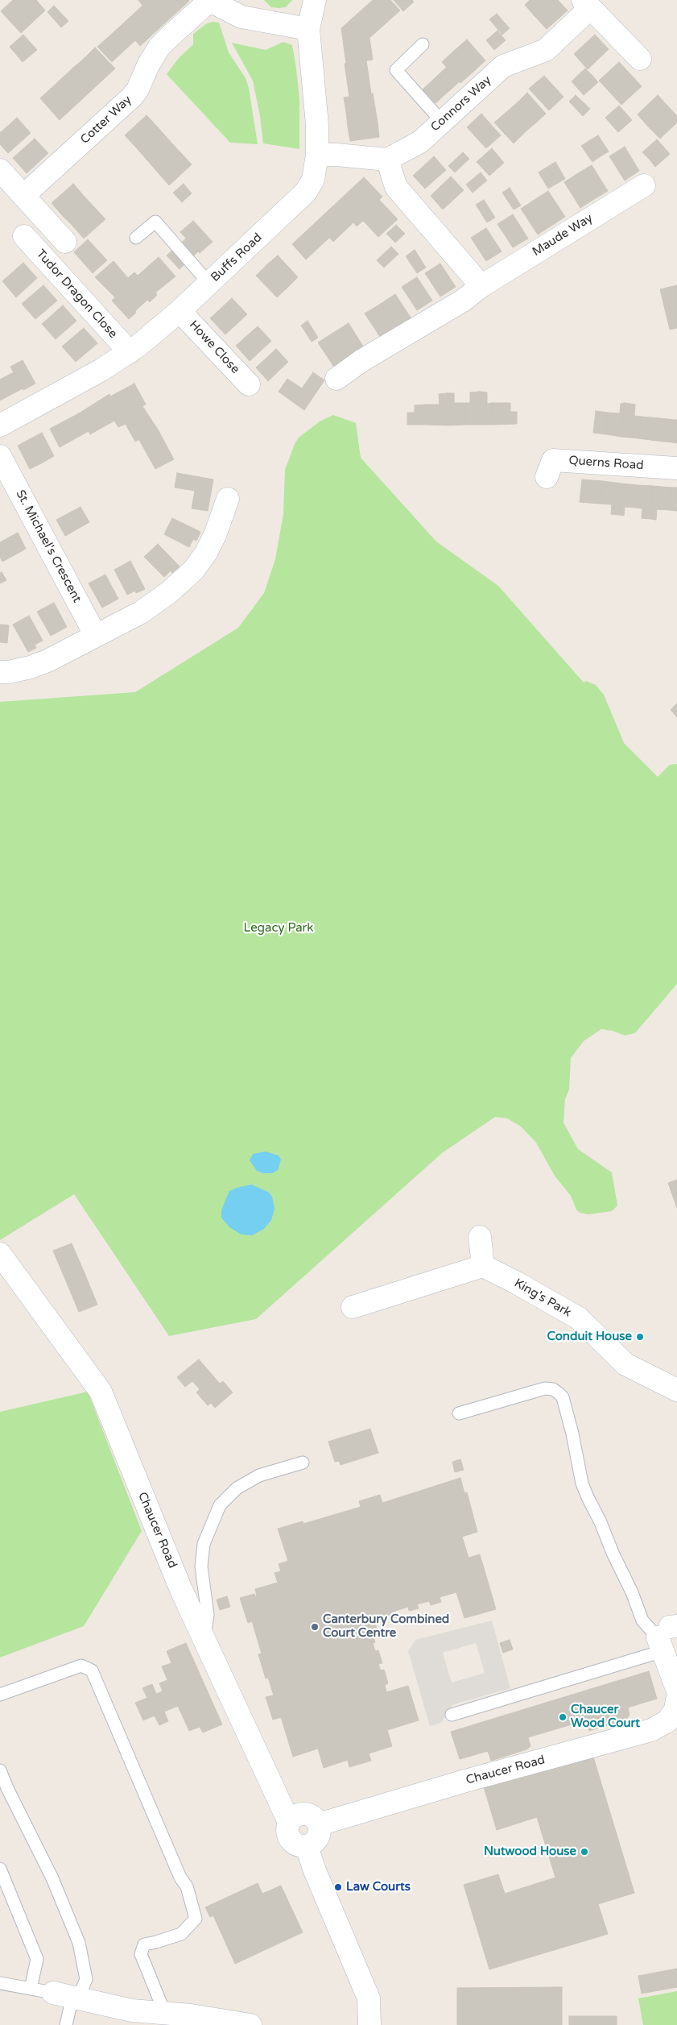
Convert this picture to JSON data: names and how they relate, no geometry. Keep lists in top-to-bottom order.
{
  "streets": {
    "street": [
      "Connors Way",
      "Cotter Way",
      "Maude Way",
      "Buffs Road",
      "Tudor Dragon Close",
      "Howe Close",
      "Querns Road",
      "St. Michael's Crescent",
      "King's Park",
      "Chaucer Road"
    ]
  },
  "crossings": [
    ["Buffs Road", "Tudor Dragon Close"],
    ["Buffs Road", "Howe Close"]
  ],
  "parks": ["Legacy Park"],
  "places": [
    "Conduit House",
    "Canterbury Combined Court Centre",
    "Chaucer Wood Court",
    "Nutwood House",
    "Law Courts"
  ]
}
